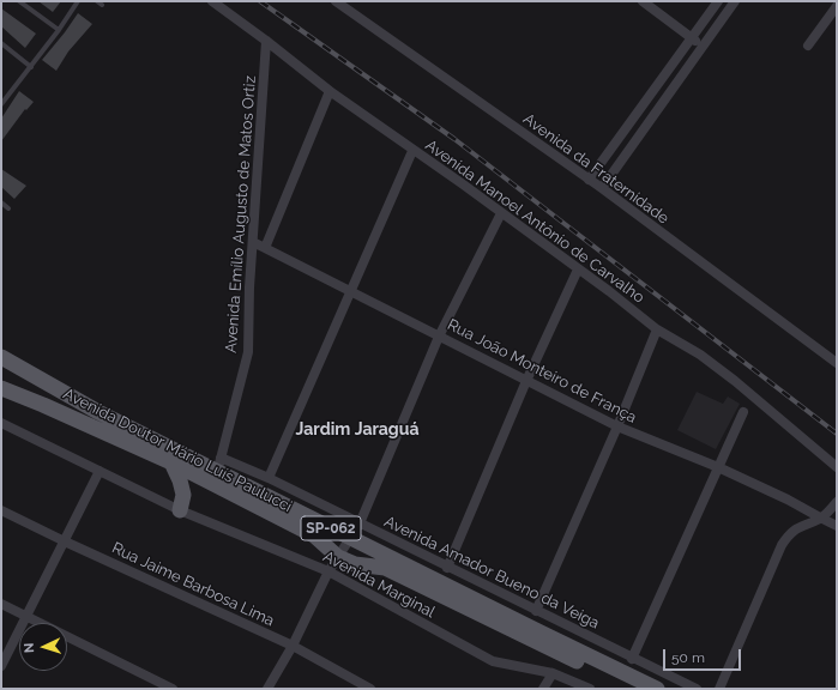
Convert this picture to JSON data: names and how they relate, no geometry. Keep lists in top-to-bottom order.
{
  "streets": {
    "main road": ["Avenida Doutor Mário Luís Paulucci", "SP-062"],
    "street": [
      "Avenida da Fraternidade",
      "Avenida Emílio Augusto de Matos Ortiz",
      "Avenida Manoel Antônio de Carvalho",
      "Rua João Monteiro de França",
      "Avenida Amador Bueno da Veiga",
      "Rua Jaime Barbosa Lima",
      "Avenida Marginal"
    ]
  },
  "crossings": [
    ["Avenida Emílio Augusto de Matos Ortiz", "Avenida Manoel Antônio de Carvalho"],
    ["Avenida Emílio Augusto de Matos Ortiz", "Rua João Monteiro de França"],
    ["Avenida Emílio Augusto de Matos Ortiz", "Avenida Doutor Mário Luís Paulucci"],
    ["Avenida Emílio Augusto de Matos Ortiz", "Avenida Amador Bueno da Veiga"],
    ["Avenida Doutor Mário Luís Paulucci", "SP-062"],
    ["Avenida Doutor Mário Luís Paulucci", "Avenida Amador Bueno da Veiga"]
  ],
  "districts": ["Jardim Jaraguá"],
  "scale_bar": "50 m",
  "north": "left"
}
